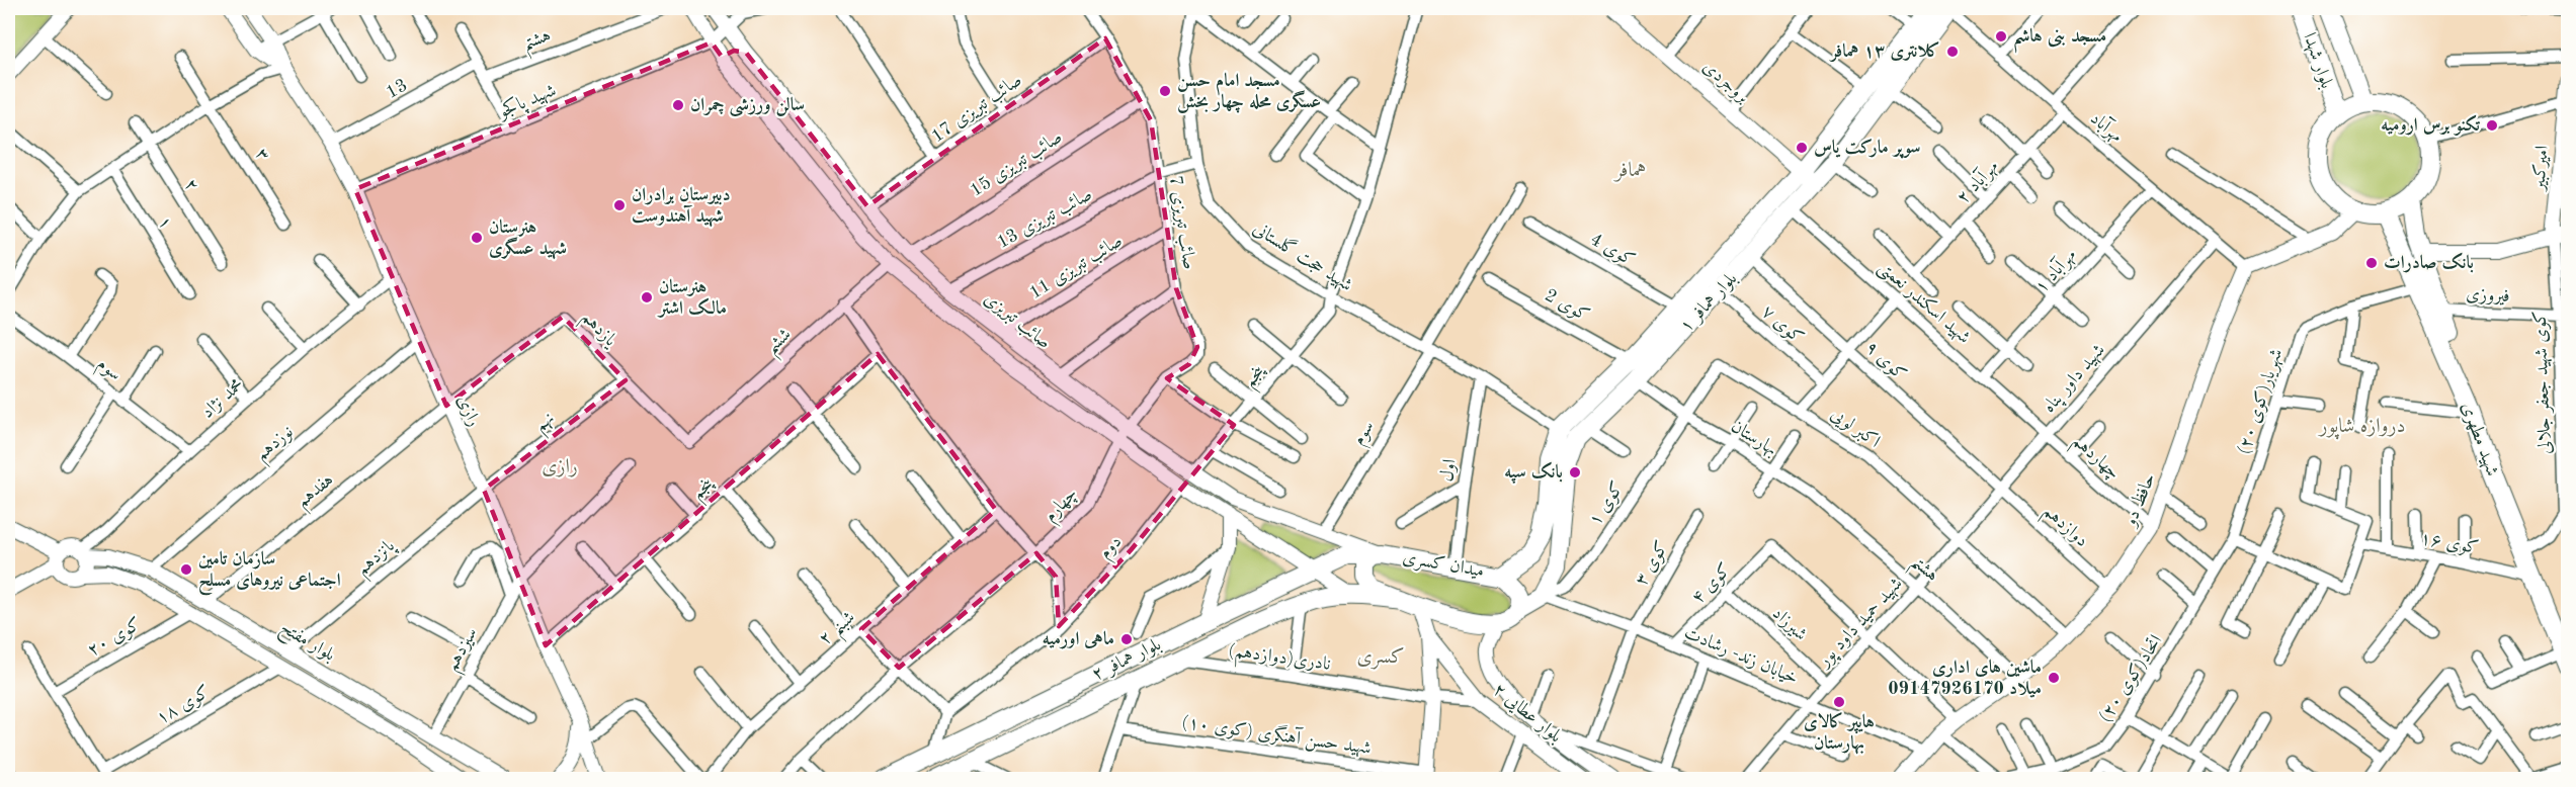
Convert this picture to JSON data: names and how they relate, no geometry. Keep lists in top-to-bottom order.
{
  "streets": {
    "main road": [
      "بلوار شهدا",
      "بلوار همافر ۱",
      "شهید مطهری",
      "میدان کسری",
      "بلوار همافر ۲"
    ],
    "street": [
      "هشتم",
      "بروجردی",
      "13",
      "شهید پاکجو",
      "صائب تبریزی 17",
      "مهرآباد",
      "۳",
      "صائب تبریزی 15",
      "امیرکبیر",
      "مهرآباد ۲",
      "۲",
      "صائب تبریزی 13",
      "۱",
      "صائب تبریزی 7",
      "کوی 4",
      "شهید حجت گلستانی",
      "صائب تبریزی 11",
      "مهرآباد ۱",
      "فیروزی",
      "شهید اسکندر نعمتی",
      "کوی 2",
      "صائب تبریزی",
      "کوی ۷",
      "یازدهم",
      "ششم",
      "کوی ۹",
      "سوم",
      "پنجم",
      "شهید داور پناه",
      "کوی شهید جعفر جلالی",
      "محمد نژاد",
      "شهریار(کوی ۲۰)",
      "رازی",
      "نهم",
      "اکبر لویی",
      "بهارستان",
      "نوزدهم",
      "چهاردهم",
      "اول",
      "هفدهم",
      "حافظ دو",
      "کوی ۱",
      "چهارم",
      "دوازدهم",
      "کوی ۱۶",
      "دوم",
      "پانزدهم",
      "کوی ۳",
      "کوی ۴",
      "شهید حمید داود پور",
      "شیرزاد",
      "شبنم ۲",
      "کوی ۲۰",
      "بلوار مفتح",
      "سیزدهم",
      "خیابان زند- رشادت",
      "نادری(دوازدهم)",
      "اتحاد(کوی ۲۰)",
      "کوی ۱۸",
      "بلوار عطایی ۲",
      "شهید حسن آهنگری (کوی ۱۰)"
    ]
  },
  "crossings": [
    ["هشتم", "بهارستان"],
    ["هشتم", "حافظ دو"],
    ["هشتم", "شهید حمید داود پور"],
    ["بلوار شهدا", "شهید مطهری"],
    ["بروجردی", "بلوار همافر ۱"],
    ["13", "رازی"],
    ["شهید پاکجو", "صائب تبریزی"],
    ["شهید پاکجو", "رازی"],
    ["صائب تبریزی 17", "صائب تبریزی 7"],
    ["صائب تبریزی 17", "صائب تبریزی"],
    ["مهرآباد", "مهرآباد ۲"],
    ["مهرآباد", "مهرآباد ۱"],
    ["مهرآباد", "بلوار همافر ۱"],
    ["مهرآباد", "شهید داور پناه"],
    ["مهرآباد", "حافظ دو"],
    ["صائب تبریزی 15", "صائب تبریزی 7"],
    ["صائب تبریزی 15", "صائب تبریزی"],
    ["امیرکبیر", "کوی شهید جعفر جلالی"],
    ["صائب تبریزی 13", "صائب تبریزی 7"],
    ["صائب تبریزی 13", "صائب تبریزی"],
    ["صائب تبریزی 7", "صائب تبریزی 11"],
    ["صائب تبریزی 7", "صائب تبریزی"],
    ["صائب تبریزی 7", "چهارم"],
    ["کوی 4", "بلوار همافر ۱"],
    ["شهید حجت گلستانی", "بلوار همافر ۱"],
    ["شهید حجت گلستانی", "سوم"],
    ["شهید حجت گلستانی", "پنجم"],
    ["شهید حجت گلستانی", "اول"],
    ["صائب تبریزی 11", "صائب تبریزی"],
    ["مهرآباد ۱", "شهید اسکندر نعمتی"],
    ["فیروزی", "کوی شهید جعفر جلالی"],
    ["فیروزی", "شهید مطهری"],
    ["بلوار همافر ۱", "شهید اسکندر نعمتی"],
    ["بلوار همافر ۱", "کوی 2"],
    ["بلوار همافر ۱", "کوی ۷"],
    ["بلوار همافر ۱", "کوی ۹"],
    ["بلوار همافر ۱", "بهارستان"],
    ["بلوار همافر ۱", "کوی ۱"],
    ["بلوار همافر ۱", "میدان کسری"],
    ["بلوار همافر ۱", "خیابان زند- رشادت"],
    ["شهید اسکندر نعمتی", "شهید داور پناه"],
    ["شهید اسکندر نعمتی", "چهاردهم"],
    ["صائب تبریزی", "ششم"],
    ["صائب تبریزی", "سوم"],
    ["صائب تبریزی", "پنجم"],
    ["صائب تبریزی", "چهارم"],
    ["صائب تبریزی", "دوم"],
    ["صائب تبریزی", "میدان کسری"],
    ["صائب تبریزی", "بلوار همافر ۲"],
    ["یازدهم", "ششم"],
    ["یازدهم", "رازی"],
    ["یازدهم", "نهم"],
    ["یازدهم", "هفدهم"],
    ["کوی ۹", "شهید داور پناه"],
    ["کوی ۹", "دوازدهم"],
    ["سوم", "محمد نژاد"],
    ["پنجم", "رازی"],
    ["شهید داور پناه", "اکبر لویی"],
    ["شهید داور پناه", "چهاردهم"],
    ["شهید داور پناه", "دوازدهم"],
    ["شهید داور پناه", "شهید حمید داود پور"],
    ["کوی شهید جعفر جلالی", "شهید مطهری"],
    ["محمد نژاد", "رازی"],
    ["محمد نژاد", "بلوار مفتح"],
    ["شهریار(کوی ۲۰)", "شهید مطهری"],
    ["شهریار(کوی ۲۰)", "اتحاد(کوی ۲۰)"],
    ["رازی", "نهم"],
    ["رازی", "نوزدهم"],
    ["رازی", "هفدهم"],
    ["رازی", "پانزدهم"],
    ["رازی", "سیزدهم"],
    ["نهم", "پانزدهم"],
    ["اکبر لویی", "حافظ دو"],
    ["اکبر لویی", "کوی ۱"],
    ["اکبر لویی", "شهید حمید داود پور"],
    ["بهارستان", "کوی ۱"],
    ["شهید مطهری", "کوی ۱۶"],
    ["نوزدهم", "بلوار مفتح"],
    ["چهاردهم", "حافظ دو"],
    ["اول", "میدان کسری"],
    ["هفدهم", "بلوار مفتح"],
    ["حافظ دو", "دوازدهم"],
    ["حافظ دو", "خیابان زند- رشادت"],
    ["کوی ۱", "خیابان زند- رشادت"],
    ["پانزدهم", "بلوار مفتح"],
    ["کوی ۳", "خیابان زند- رشادت"],
    ["میدان کسری", "بلوار همافر ۲"],
    ["کوی ۴", "شهید حمید داود پور"],
    ["کوی ۴", "شیرزاد"],
    ["کوی ۴", "خیابان زند- رشادت"],
    ["شهید حمید داود پور", "شیرزاد"],
    ["شهید حمید داود پور", "خیابان زند- رشادت"],
    ["کوی ۲۰", "بلوار مفتح"],
    ["بلوار مفتح", "سیزدهم"],
    ["بلوار مفتح", "کوی ۱۸"],
    ["نادری(دوازدهم)", "بلوار همافر ۲"],
    ["نادری(دوازدهم)", "بلوار عطایی ۲"]
  ],
  "districts": [
    "همافر",
    "دروازه شاپور",
    "رازی",
    "کسری"
  ],
  "places": [
    "مسجد بنی هاشم",
    "کلانتری ۱۳ همافر",
    "مسجد امام حسن عسگری محله چهار بخش",
    "سالن ورزشی چمران",
    "تکنو برس ارومیه",
    "سوپر مارکت یاس",
    "دبیرستان برادران شهید آهندوست",
    "هنرستان شهید عسگری",
    "بانک صادرات",
    "هنرستان مالک اشتر",
    "بانک سپه",
    "سازمان تامین اجتماعی نیروهای مسلح",
    "ماهی اورمیه",
    "ماشین های اداری میلاد 09147926170",
    "هایپر کالای بهارستان"
  ]
}
